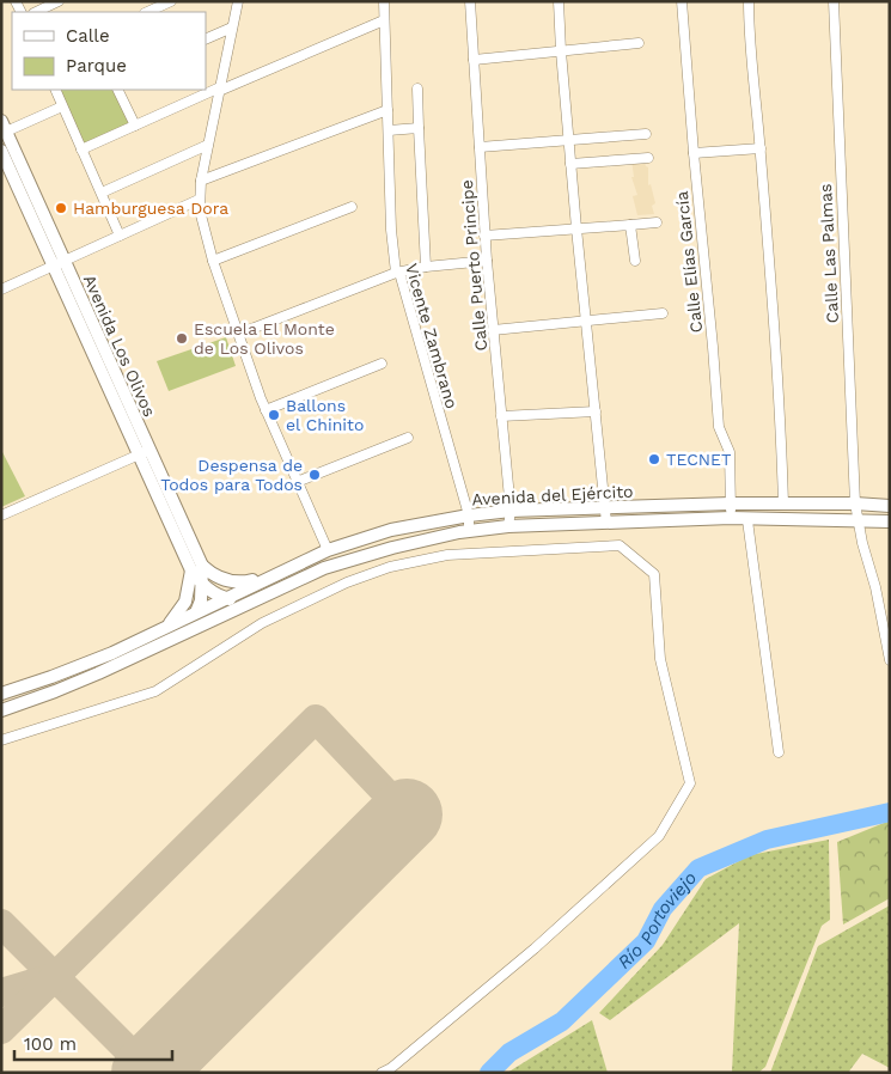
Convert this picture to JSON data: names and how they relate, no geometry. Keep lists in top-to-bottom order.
{
  "streets": {
    "main road": ["Avenida Los Olivos", "Avenida del Ejército"],
    "street": [
      "Calle Las Palmas",
      "Calle Elías García",
      "Calle Puerto Principe",
      "Vicente Zambrano"
    ]
  },
  "crossings": [
    ["Calle Las Palmas", "Avenida del Ejército"],
    ["Calle Elías García", "Avenida del Ejército"],
    ["Calle Puerto Principe", "Avenida del Ejército"],
    ["Vicente Zambrano", "Avenida del Ejército"],
    ["Avenida Los Olivos", "Avenida del Ejército"]
  ],
  "water": ["Río Portoviejo"],
  "places": [
    "Hamburguesa Dora",
    "Escuela El Monte de Los Olivos",
    "Ballons el Chinito",
    "TECNET",
    "Despensa de Todos para Todos"
  ],
  "legend": ["Calle", "Parque"],
  "scale_bar": "100 m"
}
